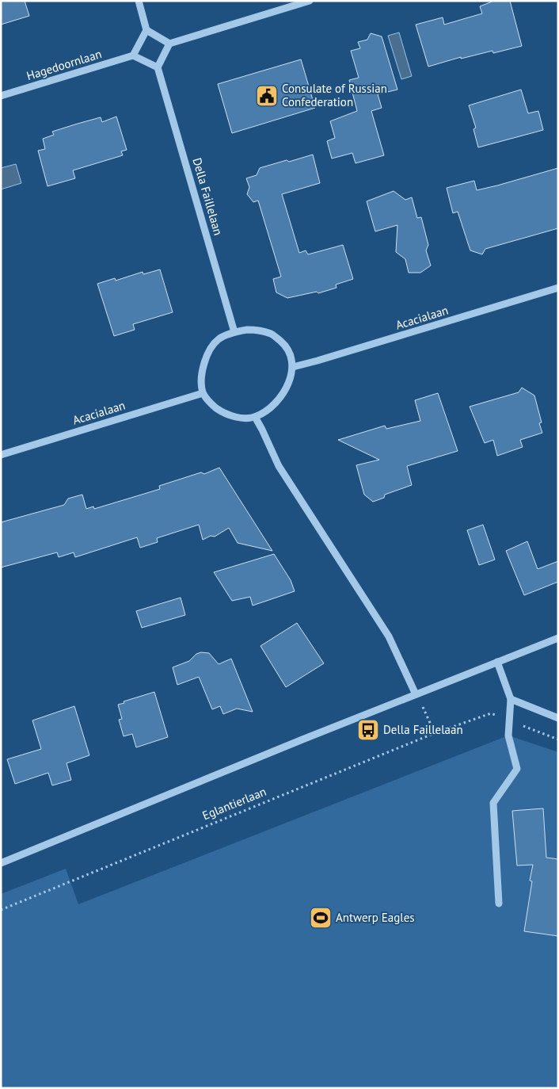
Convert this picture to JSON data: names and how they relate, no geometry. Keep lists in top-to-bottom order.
{
  "streets": {
    "street": ["Hagedoornlaan", "Della Faillelaan", "Acacialaan"],
    "path": ["Eglantierlaan"]
  },
  "crossings": [
    ["Della Faillelaan", "Acacialaan"]
  ],
  "places": {
    "public building": ["Consulate of Russian Confederation"],
    "bus stop": ["Della Faillelaan"],
    "sports": ["Antwerp Eagles"]
  }
}
